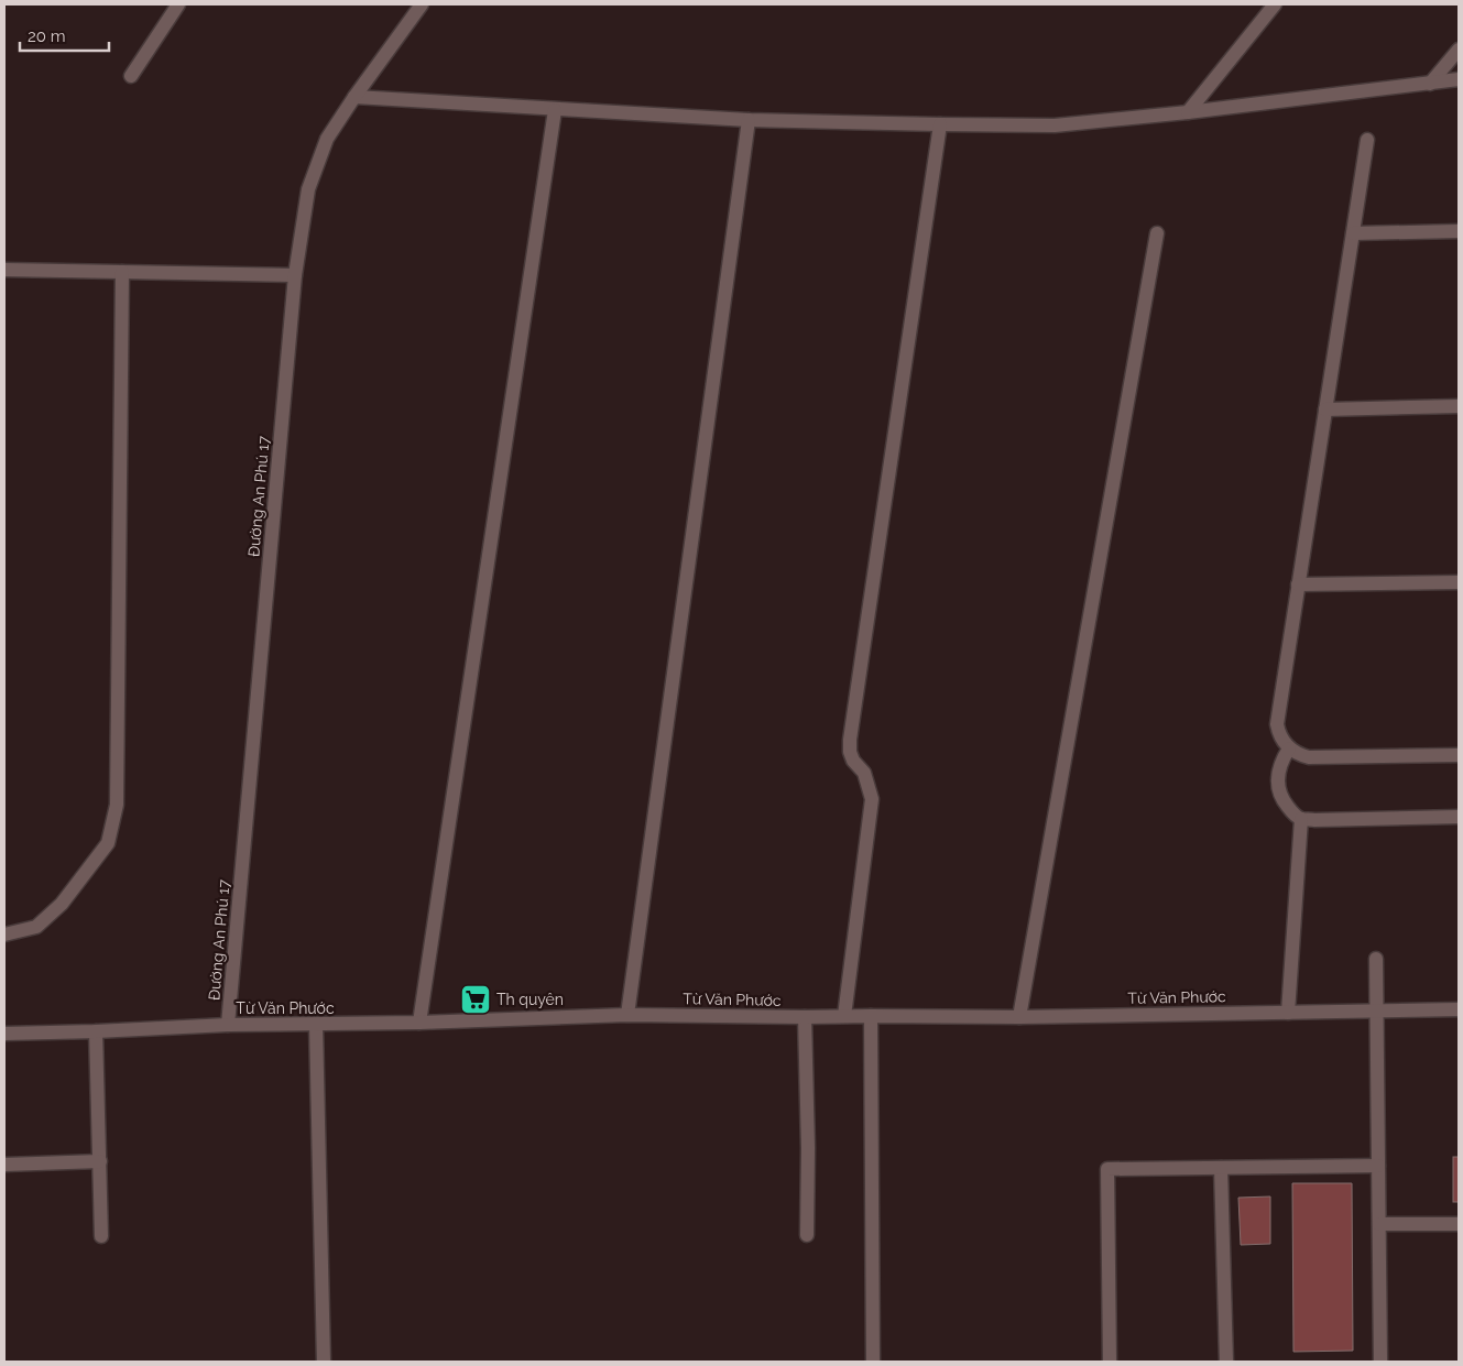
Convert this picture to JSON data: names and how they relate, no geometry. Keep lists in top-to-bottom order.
{
  "streets": {
    "street": ["Đường An Phú 17", "Từ Văn Phước"]
  },
  "crossings": [
    ["Đường An Phú 17", "Từ Văn Phước"]
  ],
  "places": {
    "supermarket": ["Th quyên"]
  },
  "scale_bar": "20 m"
}
